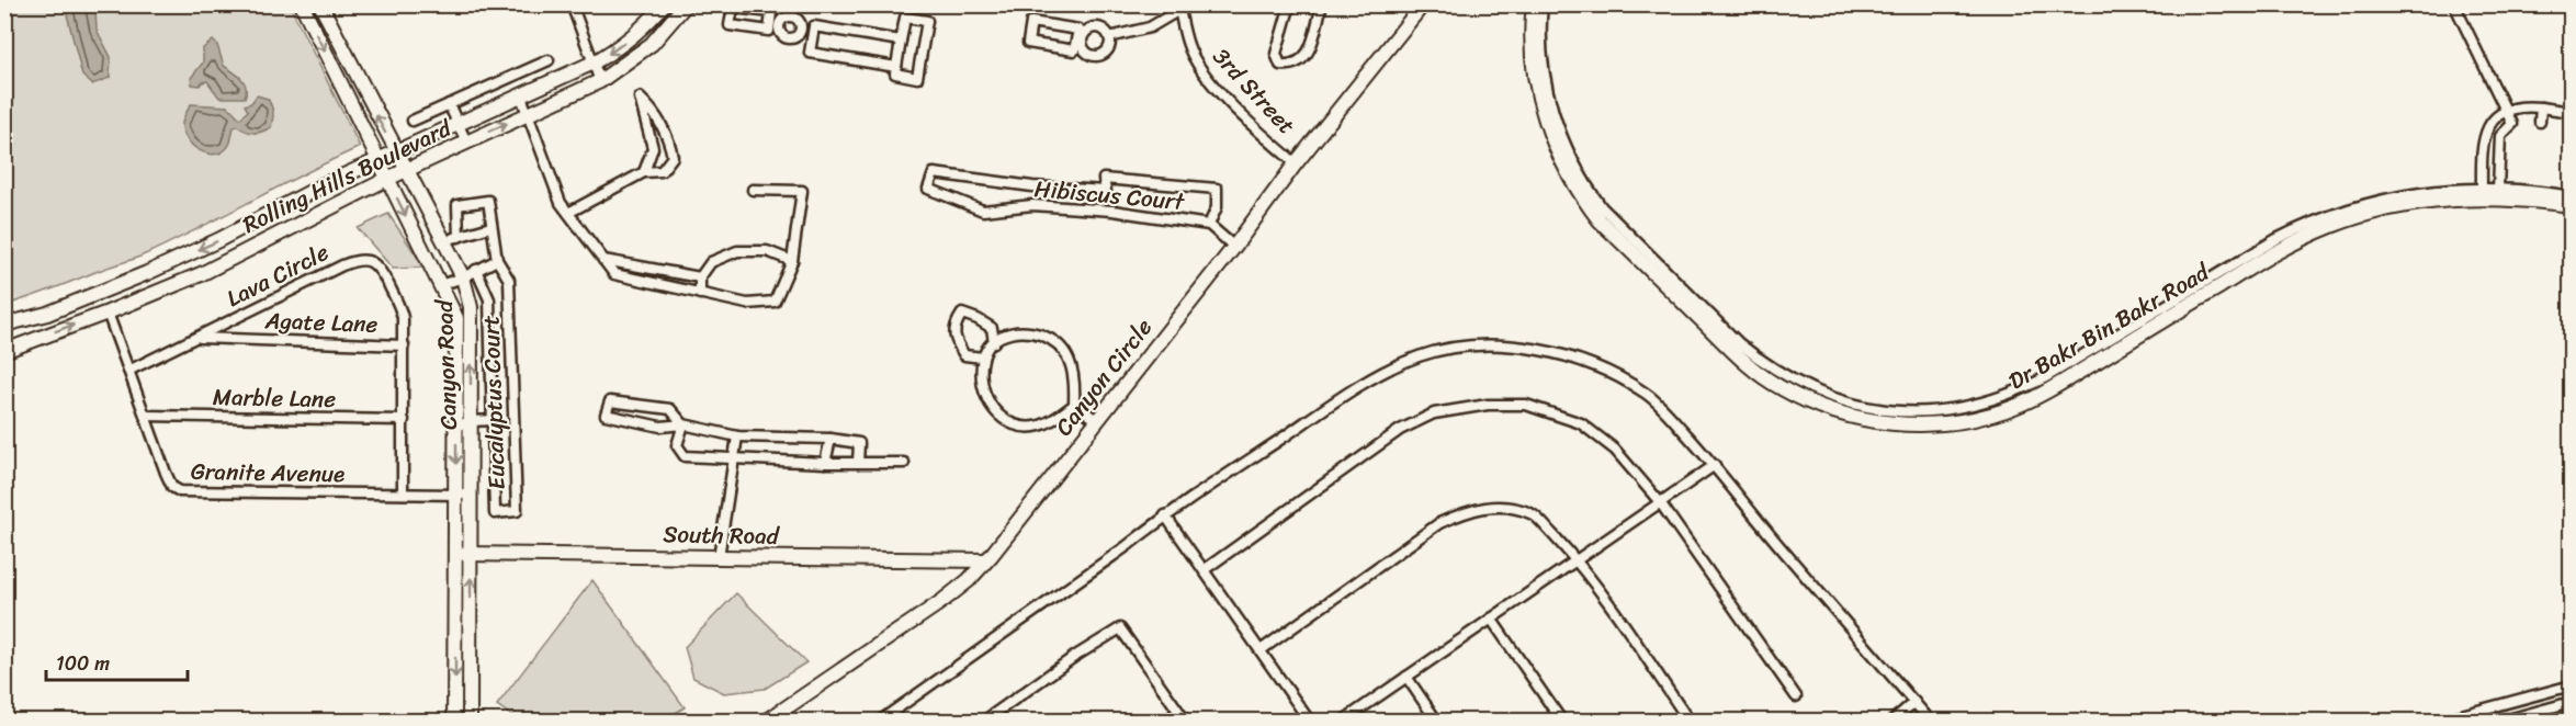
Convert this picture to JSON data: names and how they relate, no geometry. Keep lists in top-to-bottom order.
{
  "streets": {
    "main road": [
      "Rolling Hills Boulevard",
      "Dr Bakr Bin Bakr Road",
      "Canyon Road",
      "Canyon Circle",
      "South Road"
    ],
    "street": [
      "3rd Street",
      "Hibiscus Court",
      "Lava Circle",
      "Agate Lane",
      "Marble Lane",
      "Eucalyptus Court",
      "Granite Avenue"
    ]
  },
  "crossings": [
    ["3rd Street", "Canyon Circle"],
    ["Rolling Hills Boulevard", "Canyon Road"],
    ["Rolling Hills Boulevard", "Granite Avenue"],
    ["Hibiscus Court", "Canyon Circle"],
    ["Lava Circle", "Agate Lane"],
    ["Lava Circle", "Marble Lane"],
    ["Lava Circle", "Granite Avenue"],
    ["Canyon Road", "Eucalyptus Court"],
    ["Canyon Road", "Granite Avenue"],
    ["Canyon Road", "South Road"],
    ["Canyon Circle", "South Road"],
    ["Marble Lane", "Granite Avenue"]
  ],
  "scale_bar": "100 m"
}
